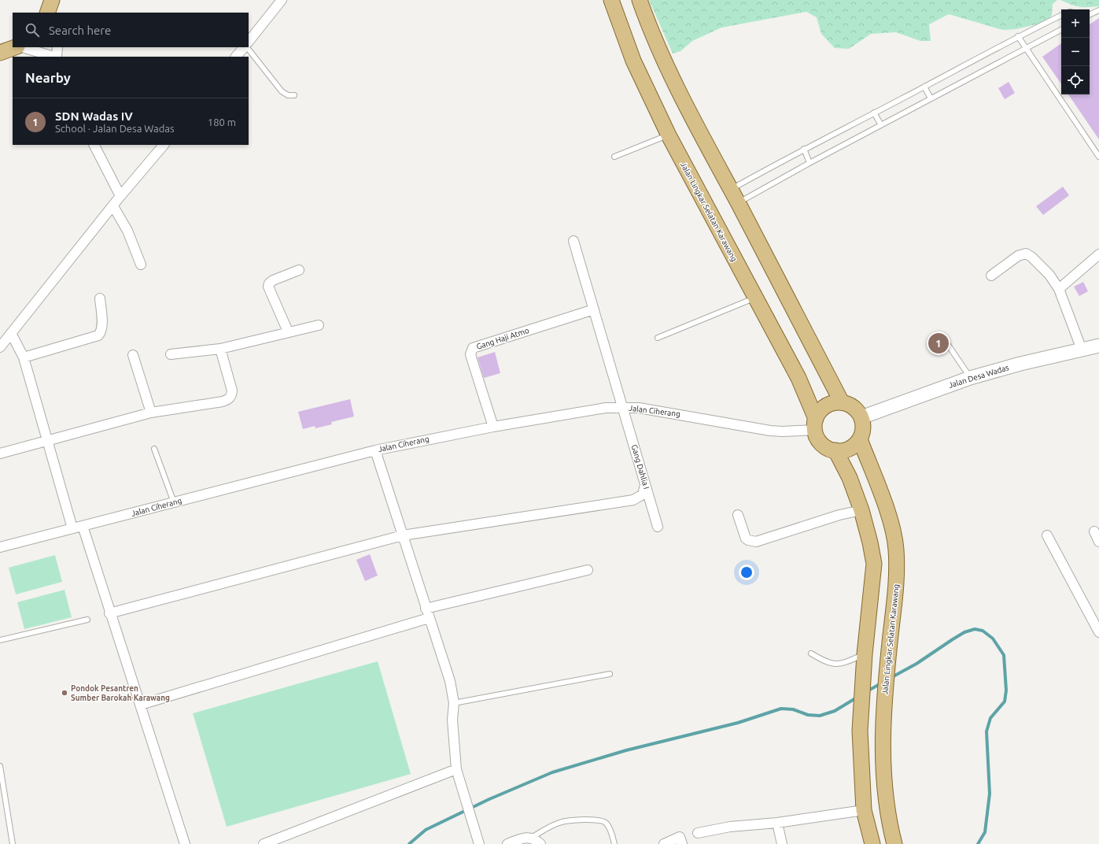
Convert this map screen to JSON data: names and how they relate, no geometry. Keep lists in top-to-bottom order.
{
  "streets": {
    "main road": ["Jalan Lingkar Selatan Karawang", "Jalan Desa Wadas"],
    "street": ["Gang Haji Atmo", "Jalan Ciherang", "Gang Dahlia I"]
  },
  "crossings": [
    ["Jalan Lingkar Selatan Karawang", "Jalan Desa Wadas"],
    ["Jalan Lingkar Selatan Karawang", "Jalan Ciherang"],
    ["Gang Haji Atmo", "Jalan Ciherang"],
    ["Gang Haji Atmo", "Gang Dahlia I"],
    ["Jalan Desa Wadas", "Jalan Ciherang"],
    ["Jalan Ciherang", "Gang Dahlia I"]
  ],
  "places": ["Pondok Pesantren Sumber Barokah Karawang"],
  "page": {
    "map_buttons": ["+", "−"],
    "search": "Search here",
    "heading": "Nearby",
    "list": [
      {
        "mark": "1",
        "name": "SDN Wadas IV",
        "note": "School · Jalan Desa Wadas",
        "value": "180 m"
      }
    ],
    "pins": "1"
  }
}
